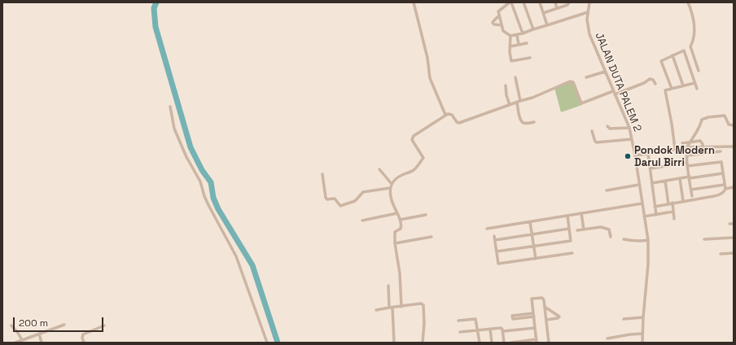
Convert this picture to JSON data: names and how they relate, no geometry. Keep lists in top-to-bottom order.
{
  "streets": {
    "street": ["JALAN DUTA PALEM 2"]
  },
  "places": ["Pondok Modern Darul Birri"],
  "scale_bar": "200 m"
}
